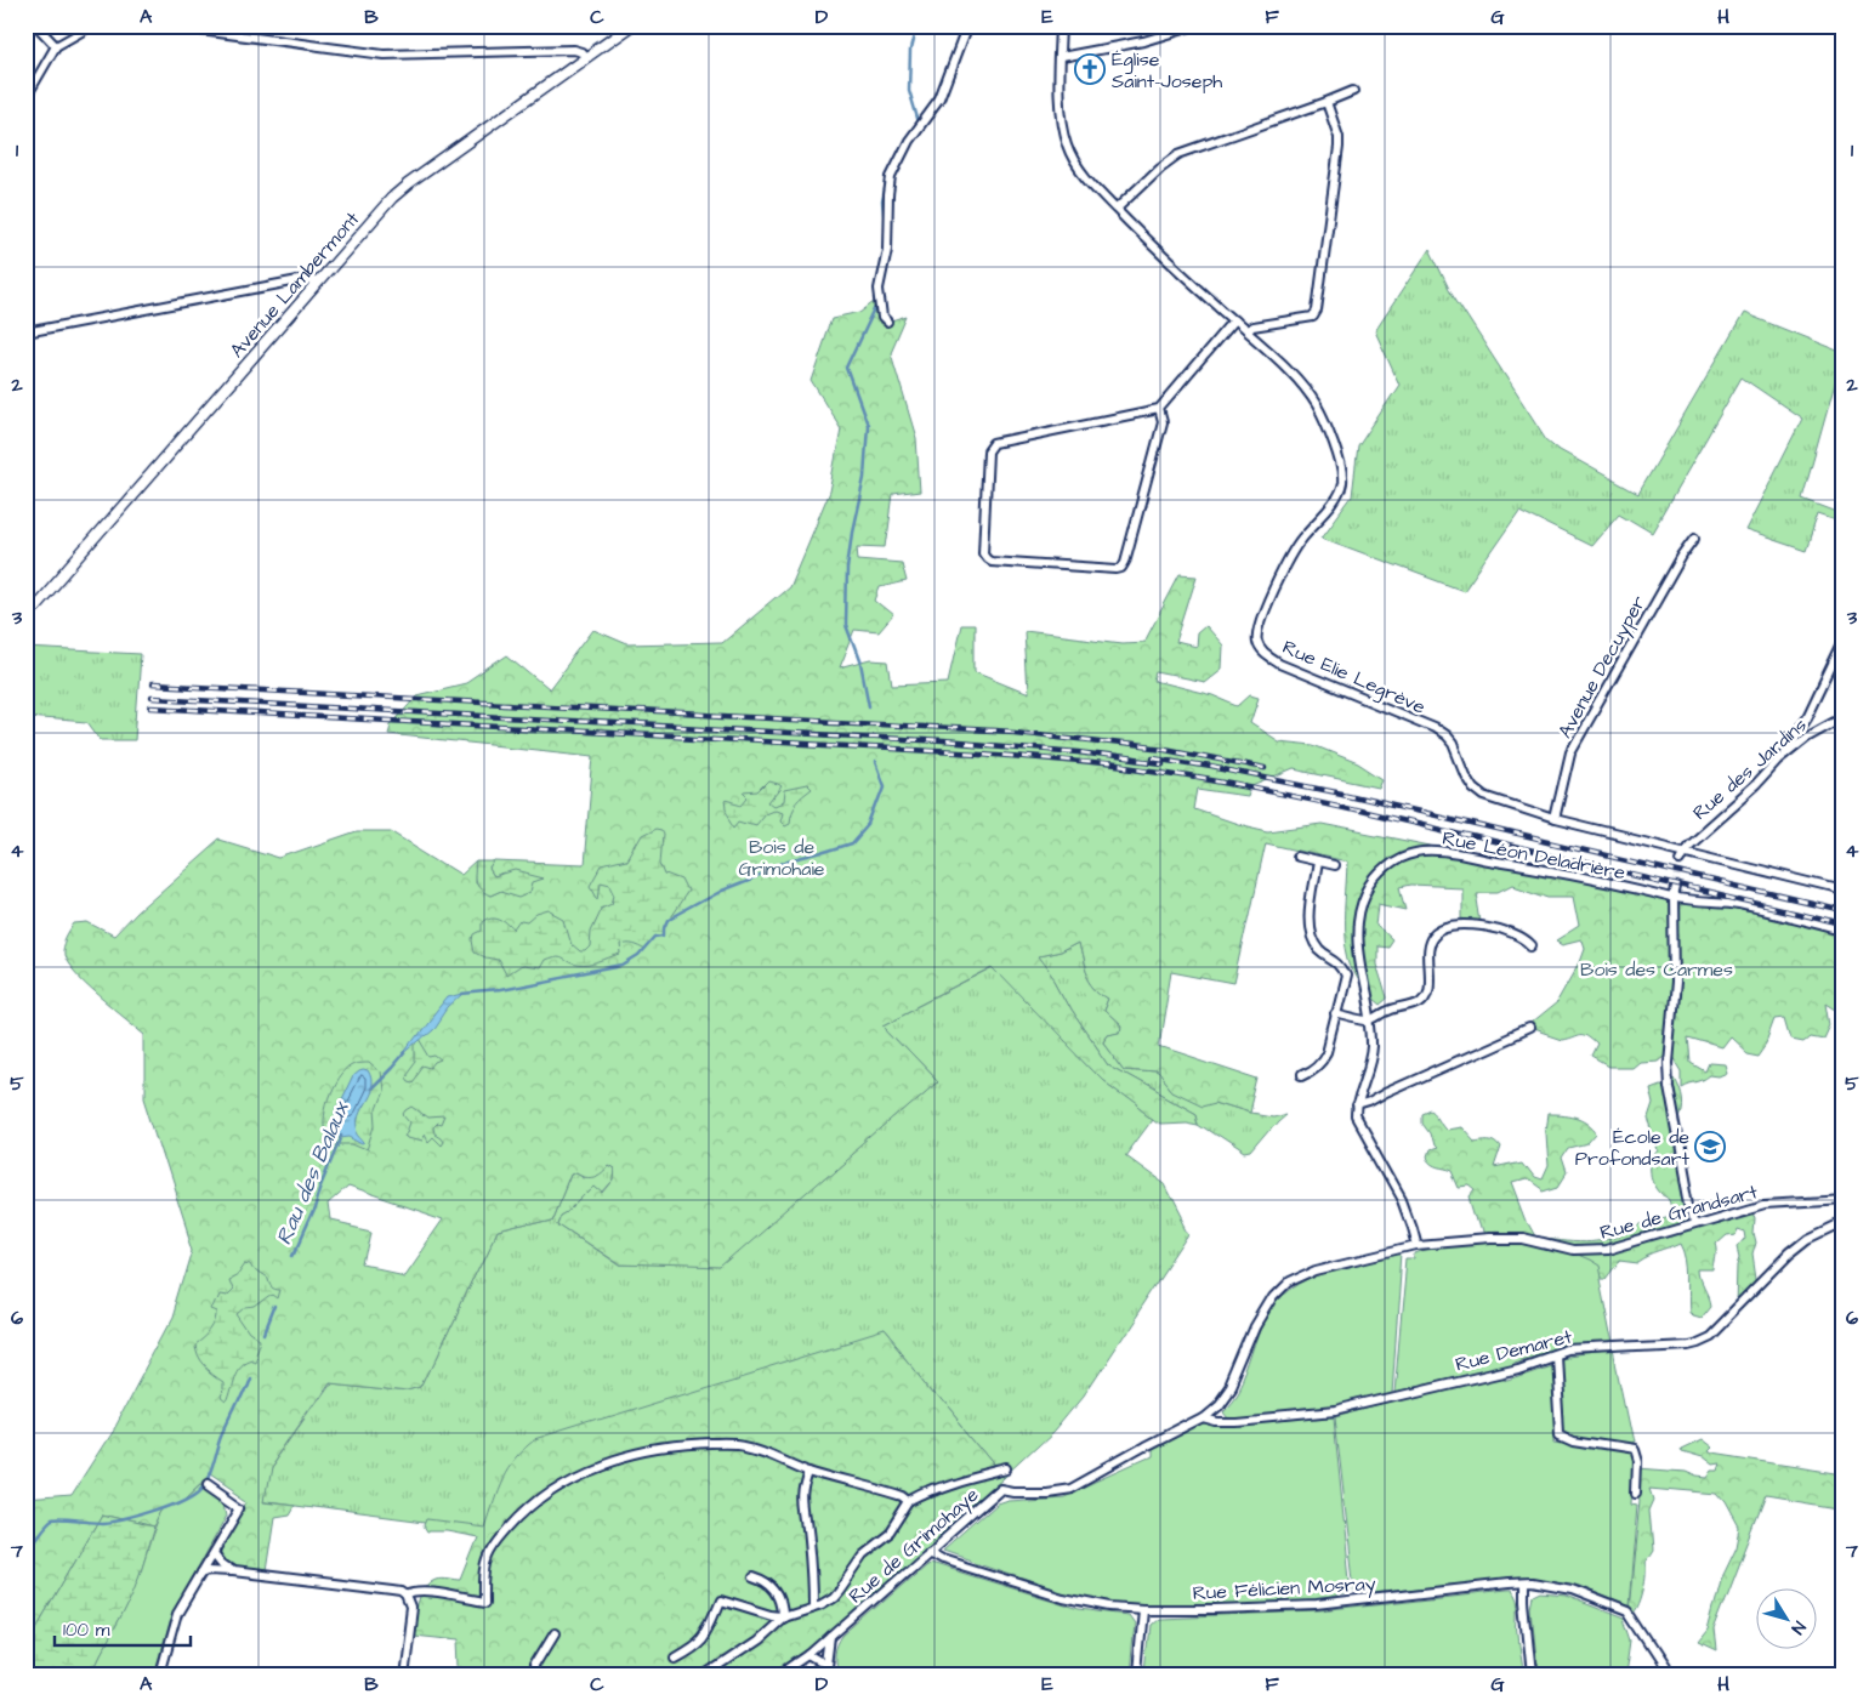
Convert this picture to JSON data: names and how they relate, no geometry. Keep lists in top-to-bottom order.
{
  "streets": {
    "street": [
      "Avenue Lambermont",
      "Avenue Decuyper",
      "Rue Elie Legrève",
      "Rue des Jardins",
      "Rue Léon Deladrière",
      "Rue de Grandsart",
      "Rue Demaret",
      "Rue de Grimohaye",
      "Rue Félicien Mosray"
    ]
  },
  "crossings": [
    ["Avenue Decuyper", "Rue Elie Legrève"],
    ["Rue Elie Legrève", "Rue des Jardins"],
    ["Rue de Grandsart", "Rue de Grimohaye"],
    ["Rue Demaret", "Rue de Grimohaye"],
    ["Rue de Grimohaye", "Rue Félicien Mosray"]
  ],
  "water": ["Rau des Balaux"],
  "parks": ["Bois de Grimohaie", "Bois des Carmes"],
  "places": {
    "church": ["Église Saint-Joseph"],
    "school or university": ["École de Profondsart"]
  },
  "scale_bar": "100 m",
  "north": "bottom right",
  "grid": {
    "columns": [
      "A",
      "B",
      "C",
      "D",
      "E",
      "F",
      "G",
      "H"
    ],
    "rows": [
      "1",
      "2",
      "3",
      "4",
      "5",
      "6",
      "7"
    ]
  }
}
